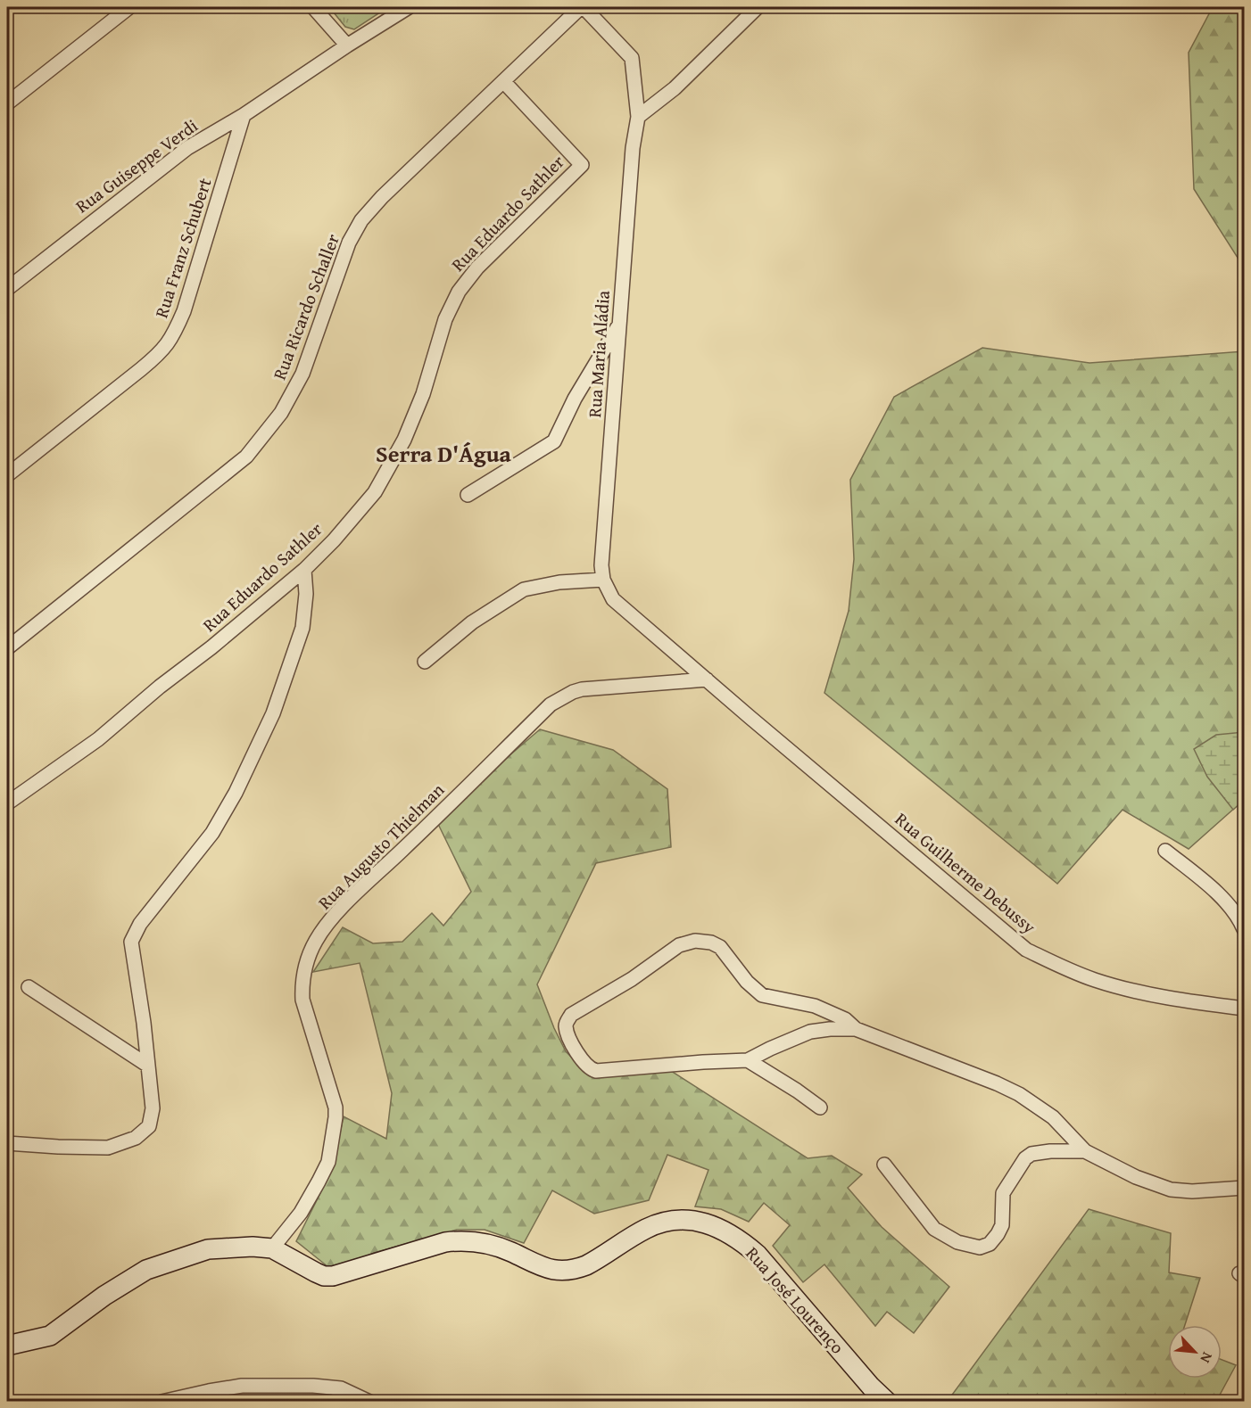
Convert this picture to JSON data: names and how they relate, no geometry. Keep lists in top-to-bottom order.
{
  "streets": {
    "street": [
      "Rua Guiseppe Verdi",
      "Rua Eduardo Sathler",
      "Rua Franz Schubert",
      "Rua Ricardo Schaller",
      "Rua Maria Aládia",
      "Rua Augusto Thielman",
      "Rua Guilherme Debussy",
      "Rua José Lourenço"
    ]
  },
  "crossings": [
    ["Rua Guiseppe Verdi", "Rua Franz Schubert"],
    ["Rua Eduardo Sathler", "Rua Ricardo Schaller"],
    ["Rua Ricardo Schaller", "Rua Maria Aládia"],
    ["Rua Maria Aládia", "Rua Augusto Thielman"],
    ["Rua Maria Aládia", "Rua Guilherme Debussy"],
    ["Rua Augusto Thielman", "Rua Guilherme Debussy"],
    ["Rua Augusto Thielman", "Rua José Lourenço"]
  ],
  "districts": ["Serra D'Água"],
  "north": "bottom right"
}
